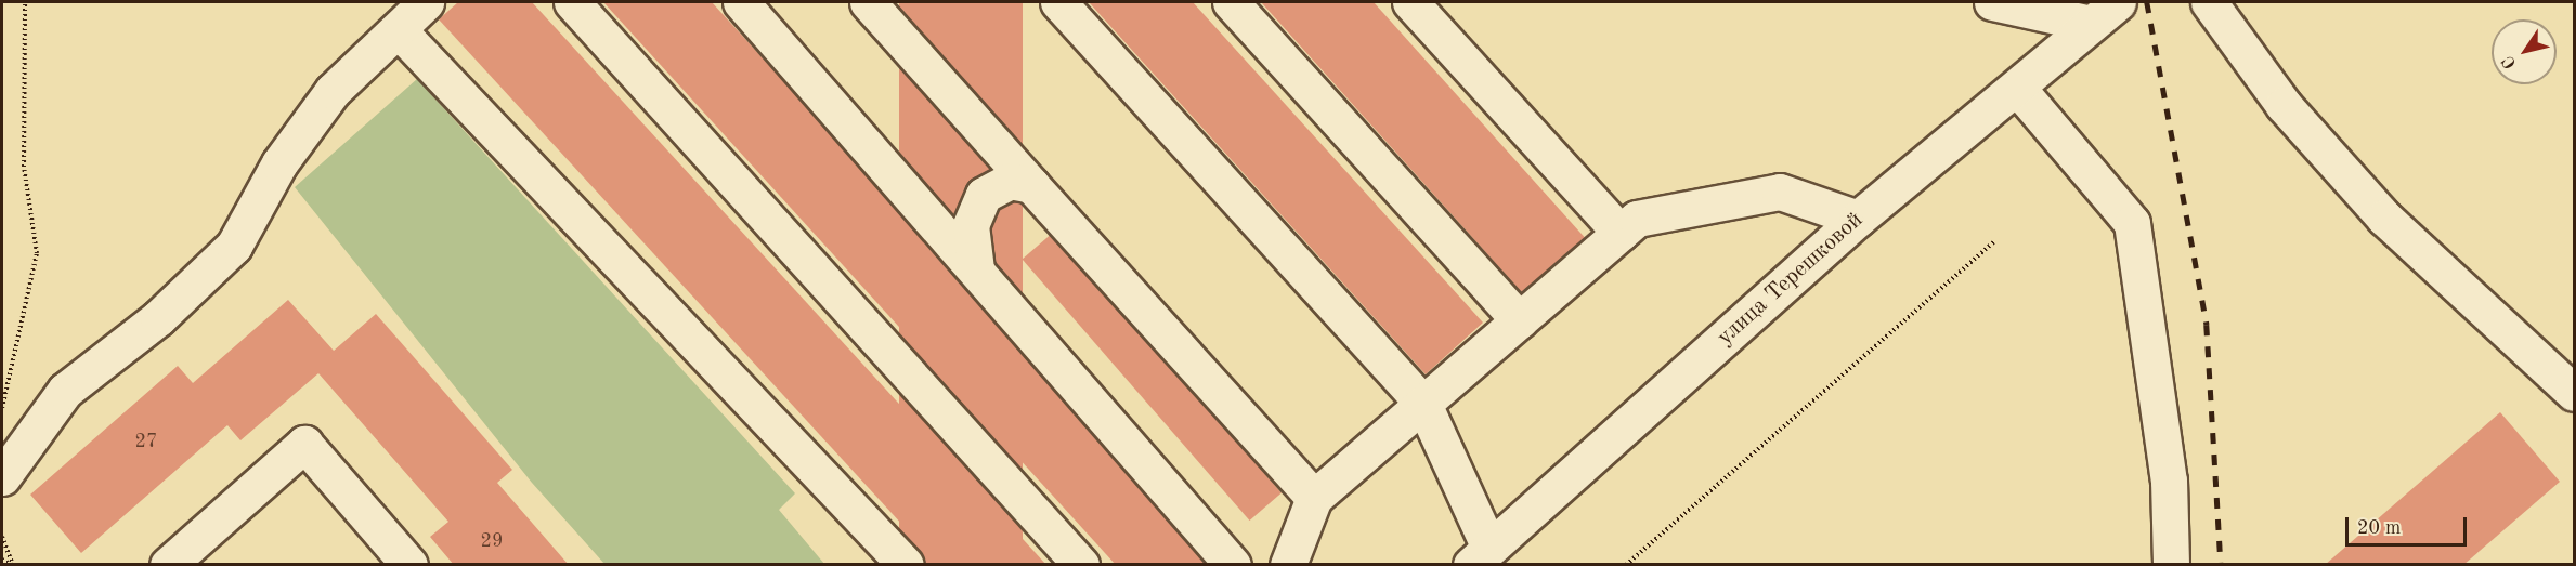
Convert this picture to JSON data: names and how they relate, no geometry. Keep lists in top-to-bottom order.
{
  "streets": {
    "street": ["улица Терешковой"]
  },
  "house_numbers": ["27", "29"],
  "scale_bar": "20 m",
  "north": "bottom left"
}
